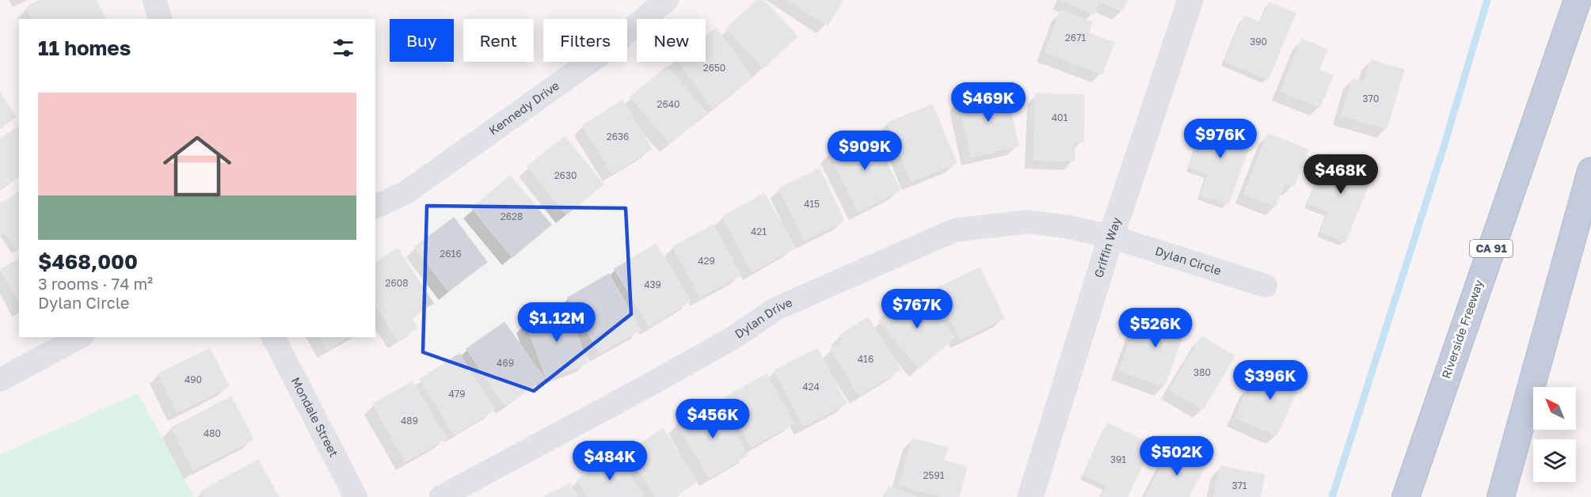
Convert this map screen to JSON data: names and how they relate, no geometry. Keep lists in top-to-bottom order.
{
  "streets": {
    "highway": ["CA 91", "Riverside Freeway"],
    "street": [
      "Kennedy Drive",
      "Griffin Way",
      "Dylan Circle",
      "Dylan Drive",
      "Mondale Street"
    ]
  },
  "crossings": [
    ["Griffin Way", "Dylan Circle"],
    ["Griffin Way", "Dylan Drive"],
    ["Dylan Circle", "Dylan Drive"]
  ],
  "house_numbers": [
    "2671",
    "390",
    "2650",
    "370",
    "2640",
    "401",
    "2636",
    "2630",
    "415",
    "2628",
    "421",
    "2616",
    "429",
    "2608",
    "439",
    "416",
    "469",
    "380",
    "490",
    "424",
    "479",
    "489",
    "480",
    "391",
    "2591",
    "371"
  ],
  "north": "top left",
  "page": {
    "chip": [
      "Buy",
      "Rent",
      "Filters",
      "New"
    ],
    "heading": "11 homes",
    "list": [
      {
        "name": "$468,000",
        "note": "3 rooms · 74 m² · Dylan Circle"
      }
    ],
    "price": [
      "$469K",
      "$976K",
      "$909K",
      "$468K",
      "$767K",
      "$1.12M",
      "$526K",
      "$396K",
      "$456K",
      "$502K",
      "$484K"
    ]
  }
}
